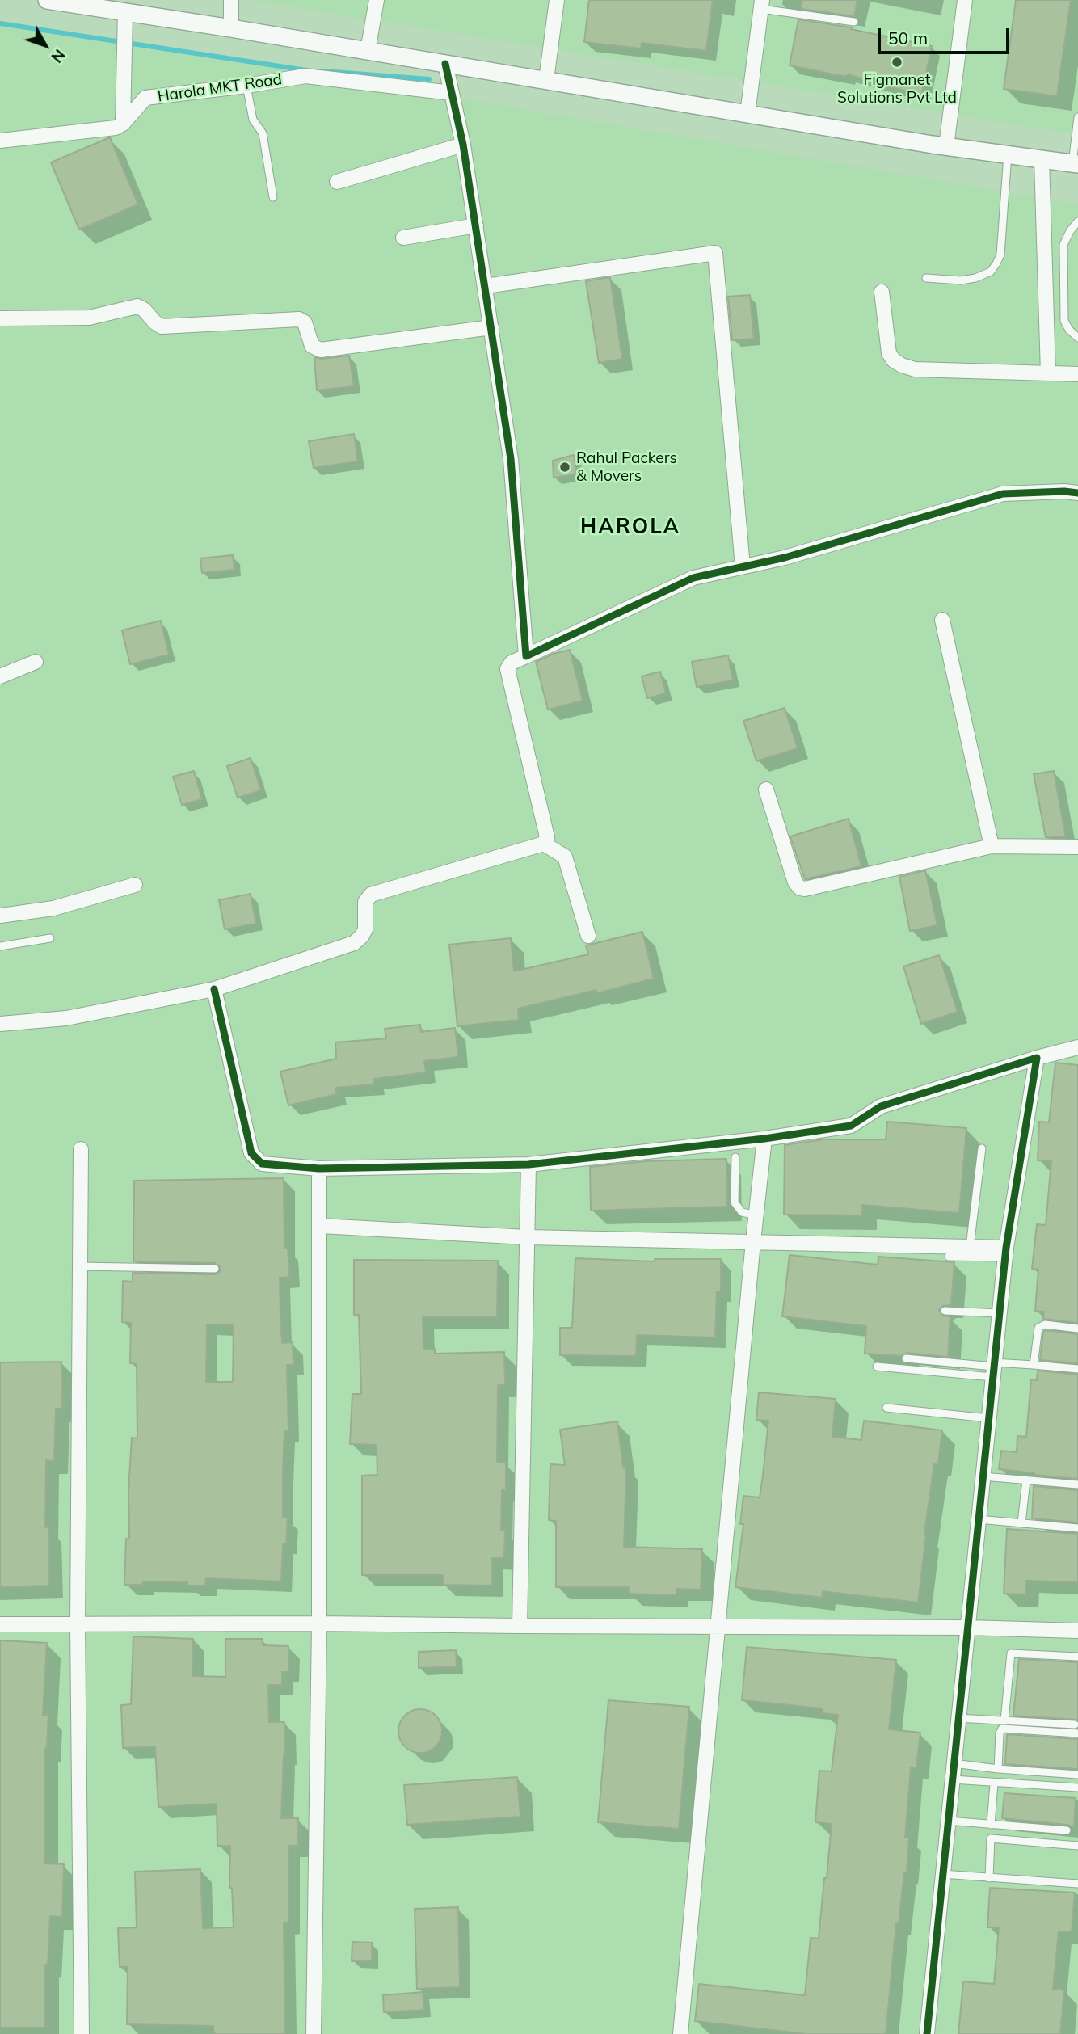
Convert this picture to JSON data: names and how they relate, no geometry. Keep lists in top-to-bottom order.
{
  "streets": {
    "street": ["Harola MKT Road"]
  },
  "districts": ["HAROLA"],
  "places": ["Figmanet Solutions Pvt Ltd", "Rahul Packers & Movers"],
  "scale_bar": "50 m",
  "north": "bottom right"
}
